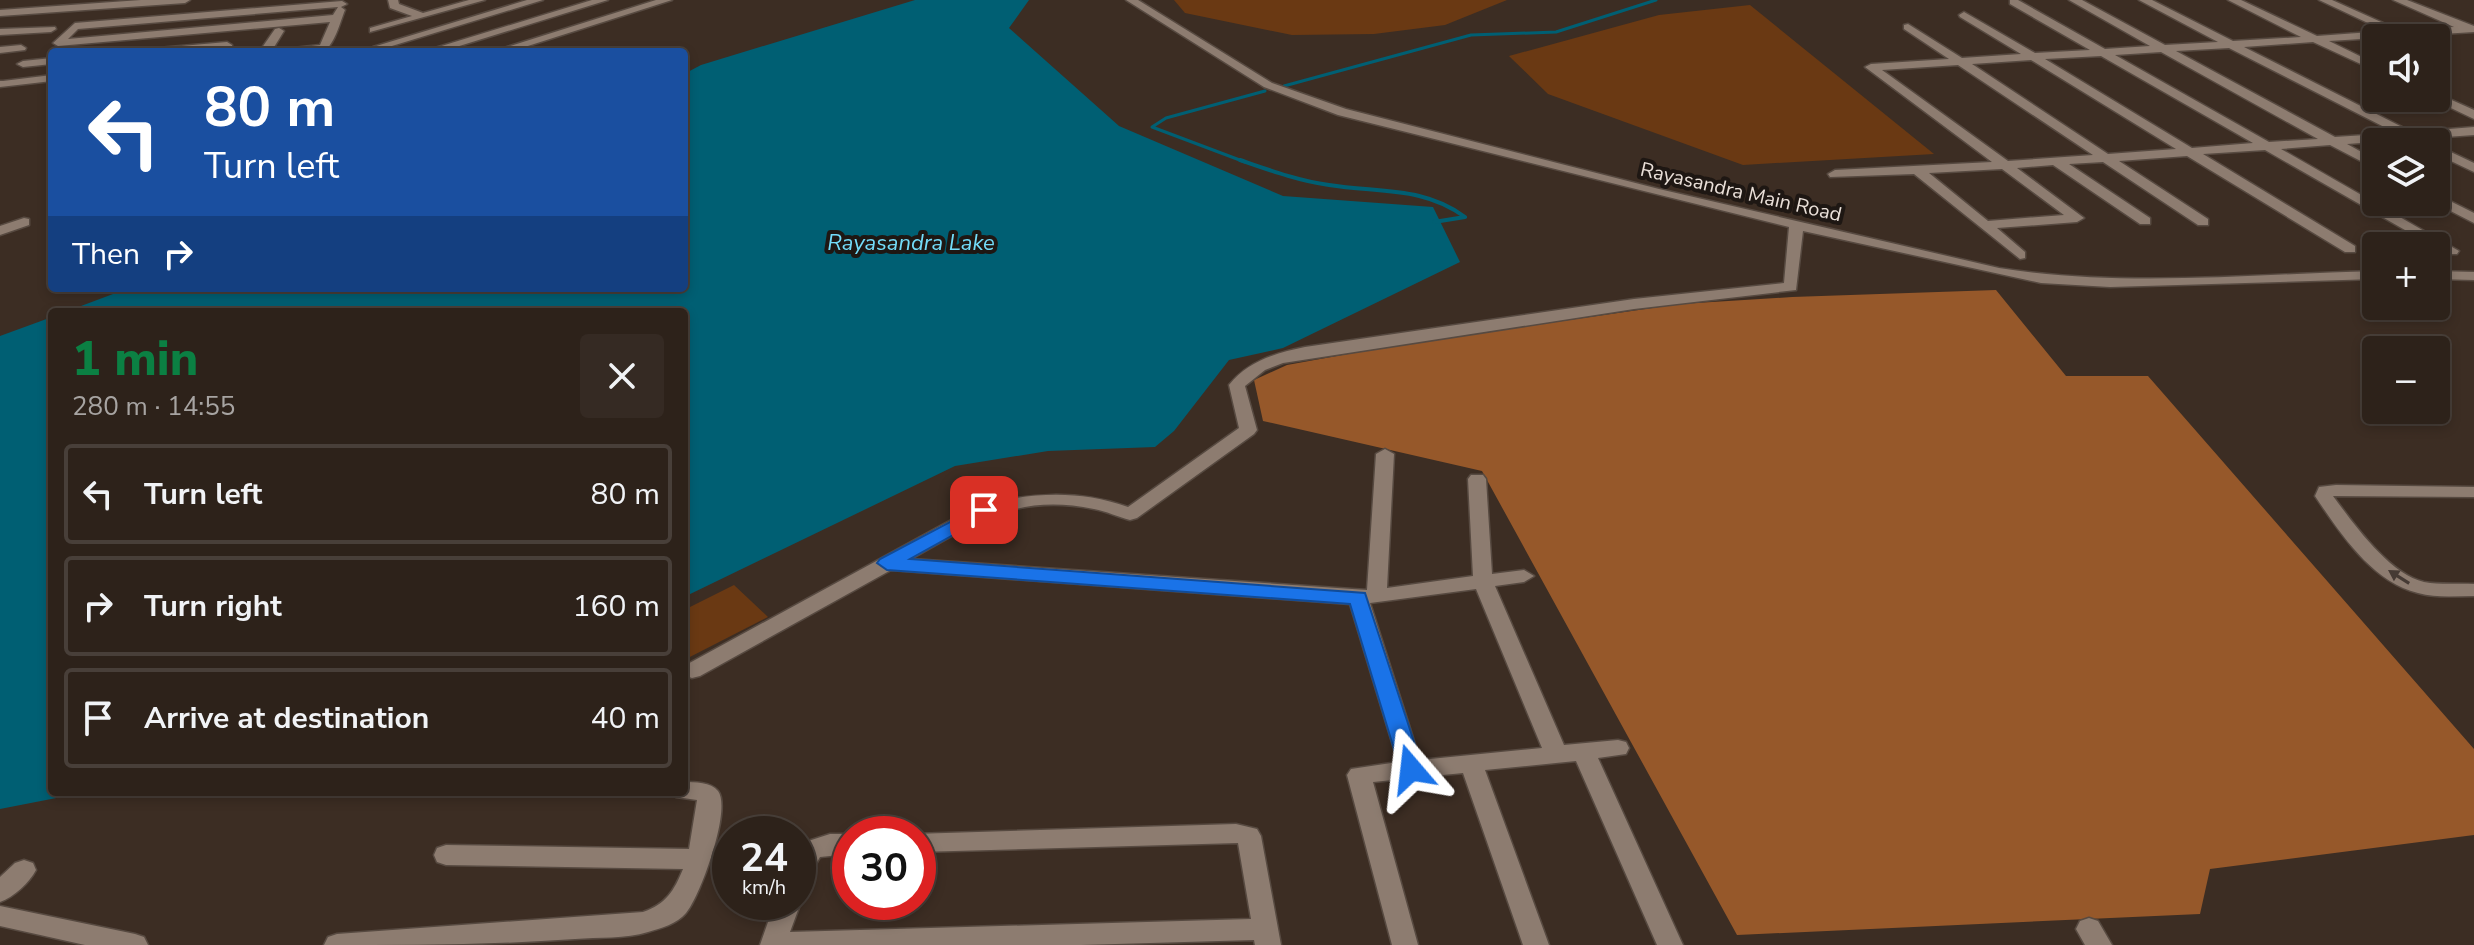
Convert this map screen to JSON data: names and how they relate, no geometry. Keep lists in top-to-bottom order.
{
  "streets": {
    "street": ["Rayasandra Main Road"]
  },
  "water": ["Rayasandra Lake"],
  "page": {
    "map_buttons": ["+", "−"],
    "turn": ["80 m", "Turn left"],
    "then": "Then",
    "heading": ["1 min", "280 m · 14:55"],
    "list": [
      {
        "name": "Turn left",
        "value": "80 m"
      },
      {
        "name": "Turn right",
        "value": "160 m"
      },
      {
        "name": "Arrive at destination",
        "value": "40 m"
      }
    ],
    "speed": "24 km/h",
    "limit": "30"
  }
}
